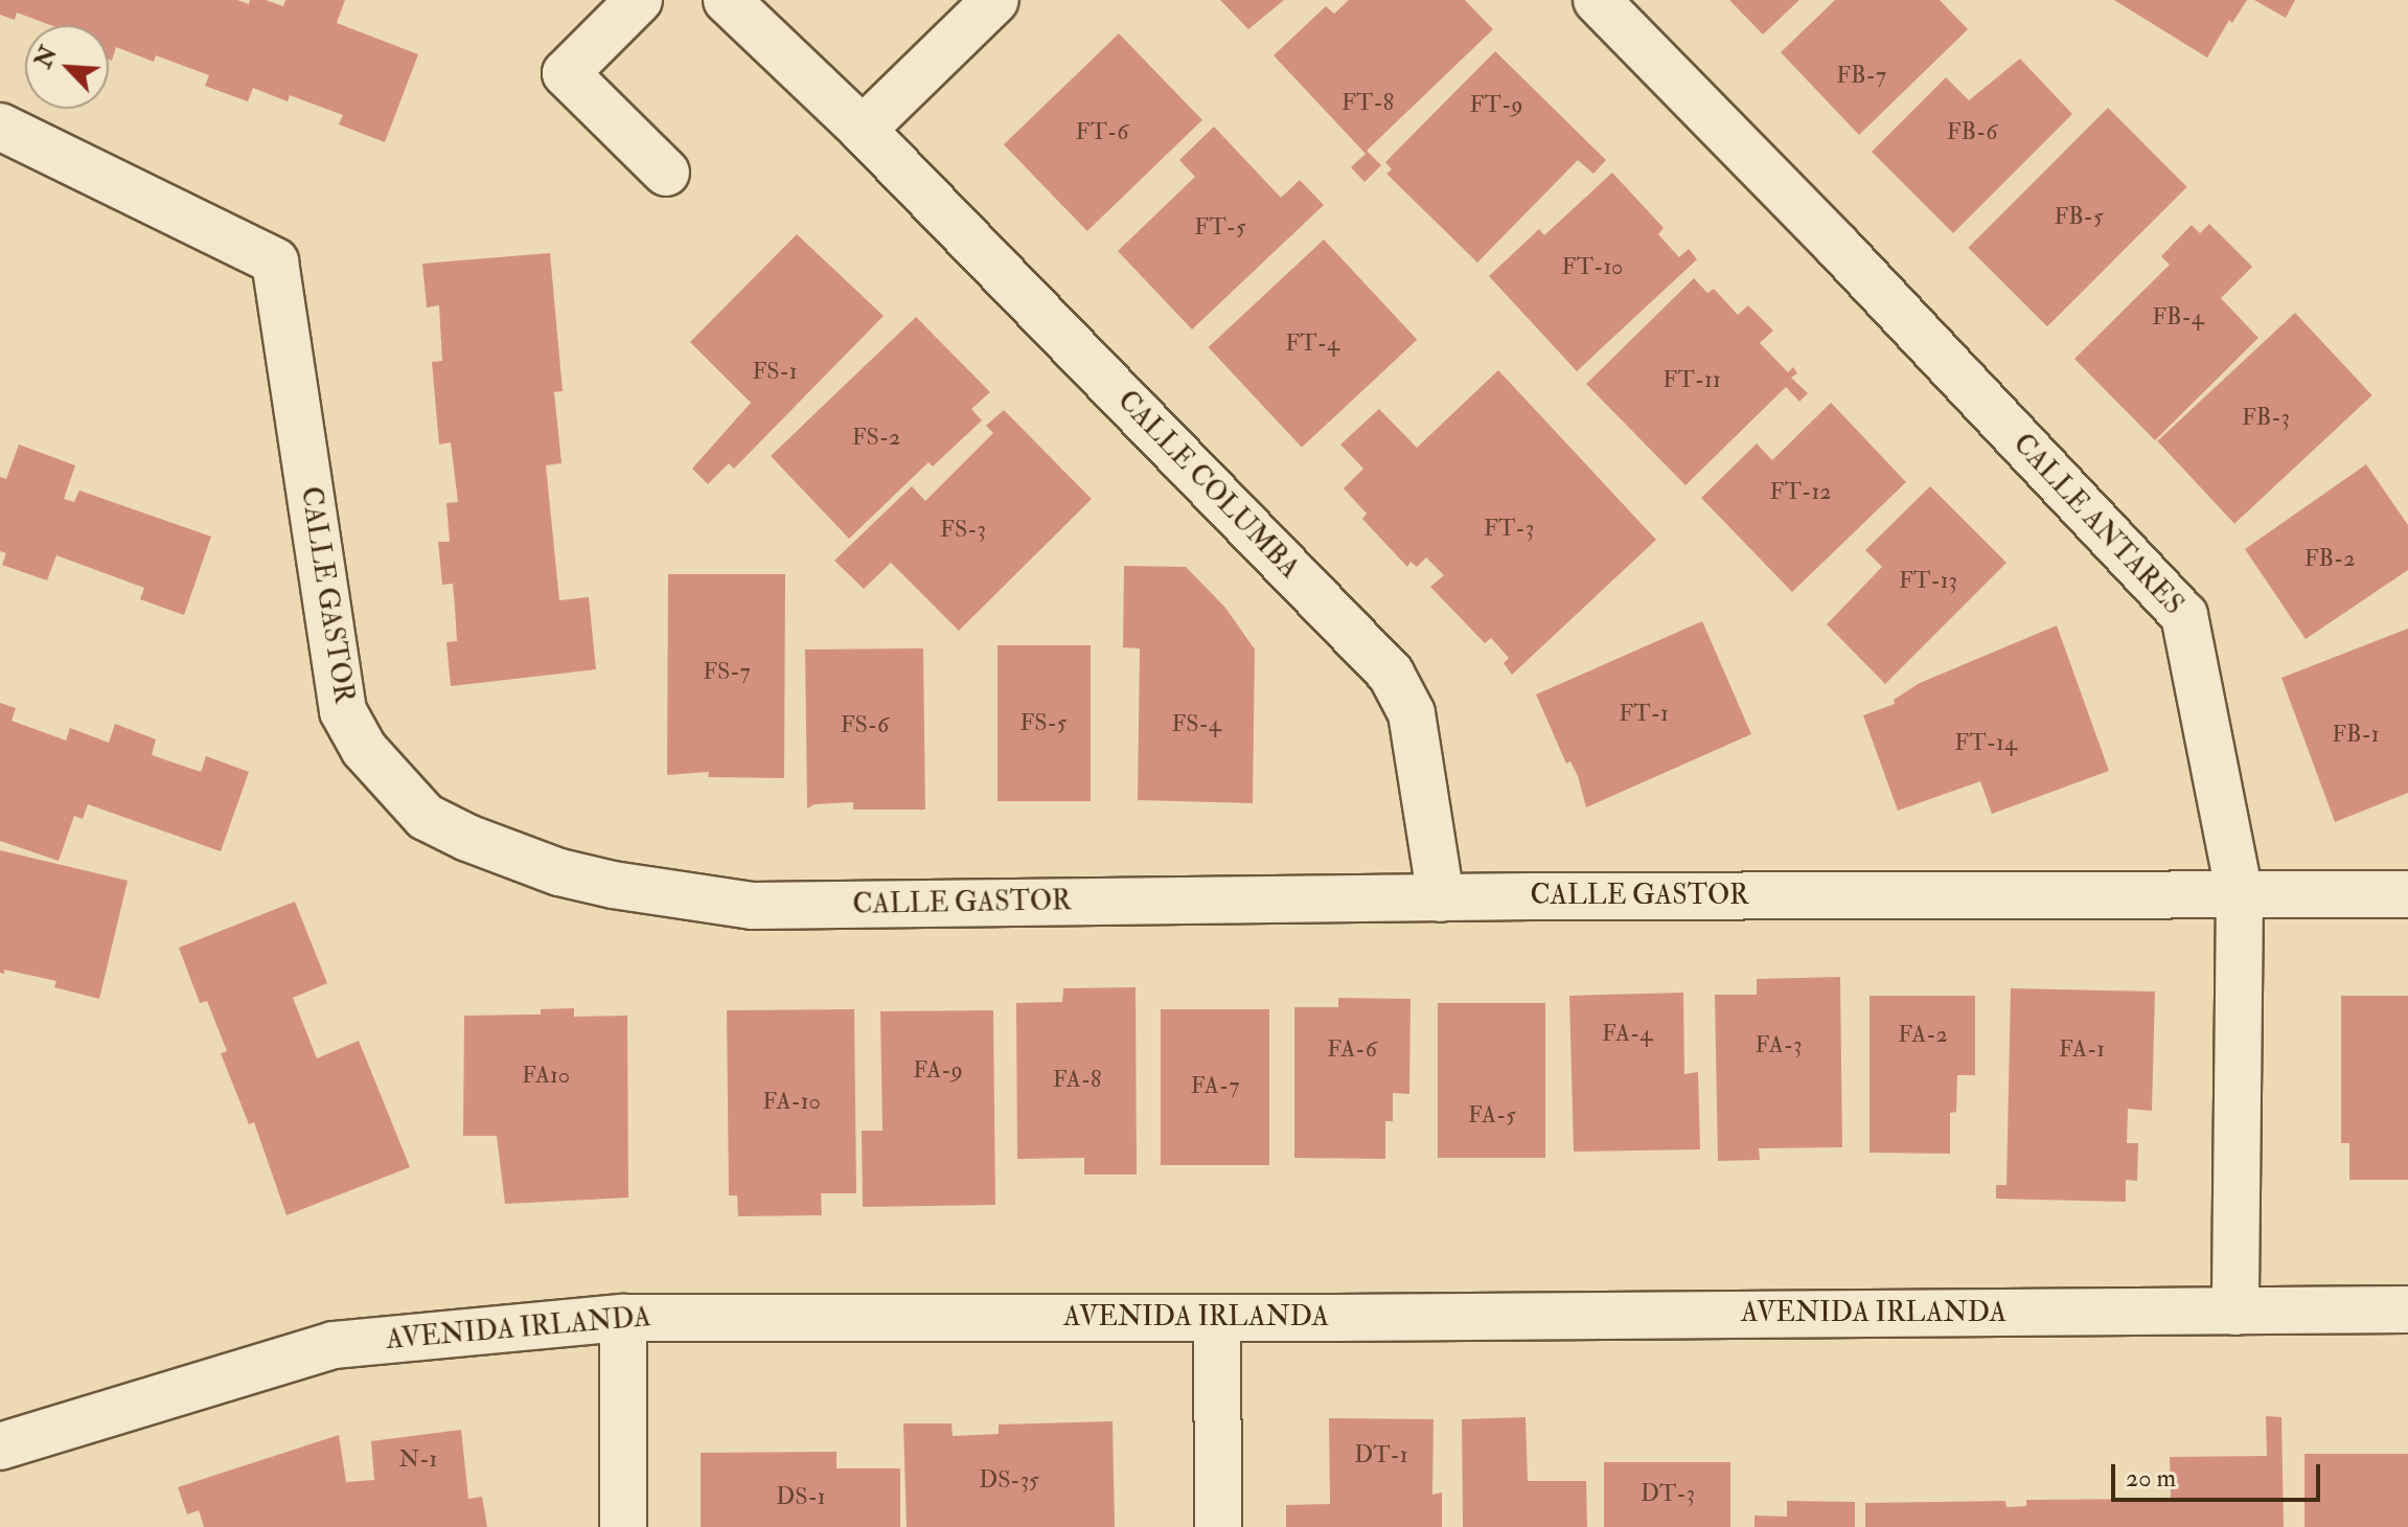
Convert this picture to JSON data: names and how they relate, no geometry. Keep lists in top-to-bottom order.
{
  "streets": {
    "street": [
      "CALLE COLUMBA",
      "CALLE ANTARES",
      "CALLE GASTOR",
      "AVENIDA IRLANDA"
    ]
  },
  "crossings": [
    ["CALLE COLUMBA", "CALLE GASTOR"],
    ["CALLE ANTARES", "CALLE GASTOR"],
    ["CALLE ANTARES", "AVENIDA IRLANDA"]
  ],
  "house_numbers": [
    "FB-7",
    "FT-8",
    "FT-9",
    "FT-6",
    "FB-6",
    "FB-5",
    "FT-5",
    "FT-10",
    "FB-4",
    "FT-4",
    "FS-1",
    "FT-11",
    "FB-3",
    "FS-2",
    "FT-12",
    "FT-3",
    "FS-3",
    "FB-2",
    "FT-13",
    "FS-7",
    "FT-1",
    "FS-5",
    "FS-4",
    "FS-6",
    "FB-1",
    "FT-14",
    "FA-4",
    "FA-2",
    "FA-3",
    "FA-6",
    "FA-1",
    "FA-9",
    "FA10",
    "FA-8",
    "FA-7",
    "FA-10",
    "FA-5",
    "DT-1",
    "N-1",
    "DS-35",
    "DT-3",
    "DS-1"
  ],
  "scale_bar": "20 m",
  "north": "top left"
}
